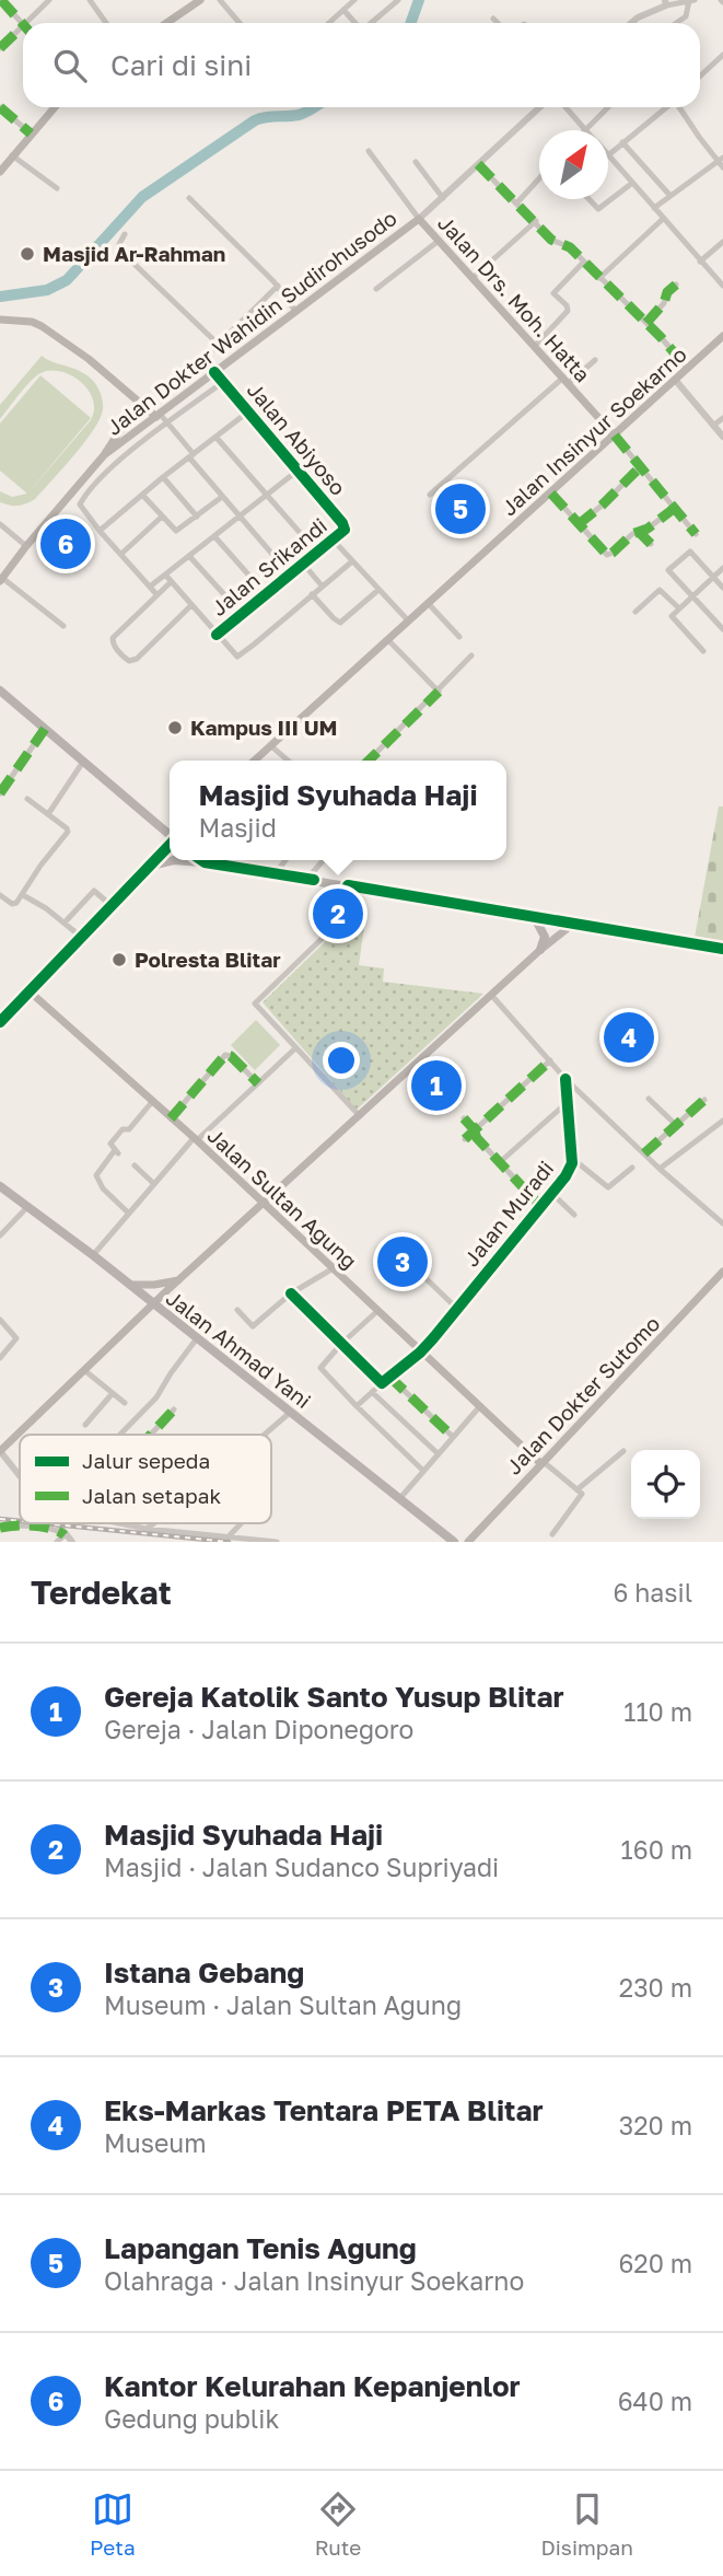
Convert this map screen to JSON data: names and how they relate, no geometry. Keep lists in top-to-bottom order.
{
  "streets": {
    "main road": [
      "Jalan Drs. Moh. Hatta",
      "Jalan Dokter Wahidin Sudirohusodo",
      "Jalan Insinyur Soekarno",
      "Jalan Sultan Agung",
      "Jalan Ahmad Yani",
      "Jalan Dokter Sutomo"
    ],
    "street": ["Jalan Abiyoso", "Jalan Srikandi", "Jalan Muradi"]
  },
  "crossings": [
    ["Jalan Drs. Moh. Hatta", "Jalan Dokter Wahidin Sudirohusodo"],
    ["Jalan Drs. Moh. Hatta", "Jalan Insinyur Soekarno"],
    ["Jalan Dokter Wahidin Sudirohusodo", "Jalan Abiyoso"],
    ["Jalan Abiyoso", "Jalan Srikandi"],
    ["Jalan Sultan Agung", "Jalan Muradi"],
    ["Jalan Sultan Agung", "Jalan Dokter Sutomo"]
  ],
  "places": ["Masjid Ar-Rahman", "Kampus III UM", "Polresta Blitar"],
  "legend": ["Jalur sepeda", "Jalan setapak"],
  "north": "top right",
  "page": {
    "search": "Cari di sini",
    "pins": [
      "5",
      "6",
      "2",
      "4",
      "1",
      "3"
    ],
    "popup": ["Masjid Syuhada Haji", "Masjid"],
    "heading": ["Terdekat", "6 hasil"],
    "list": [
      {
        "mark": "1",
        "name": "Gereja Katolik Santo Yusup Blitar",
        "note": "Gereja · Jalan Diponegoro",
        "value": "110 m"
      },
      {
        "mark": "2",
        "name": "Masjid Syuhada Haji",
        "note": "Masjid · Jalan Sudanco Supriyadi",
        "value": "160 m"
      },
      {
        "mark": "3",
        "name": "Istana Gebang",
        "note": "Museum · Jalan Sultan Agung",
        "value": "230 m"
      },
      {
        "mark": "4",
        "name": "Eks-Markas Tentara PETA Blitar",
        "note": "Museum",
        "value": "320 m"
      },
      {
        "mark": "5",
        "name": "Lapangan Tenis Agung",
        "note": "Olahraga · Jalan Insinyur Soekarno",
        "value": "620 m"
      },
      {
        "mark": "6",
        "name": "Kantor Kelurahan Kepanjenlor",
        "note": "Gedung publik",
        "value": "640 m"
      }
    ],
    "nav": ["Peta", "Rute", "Disimpan"]
  }
}
